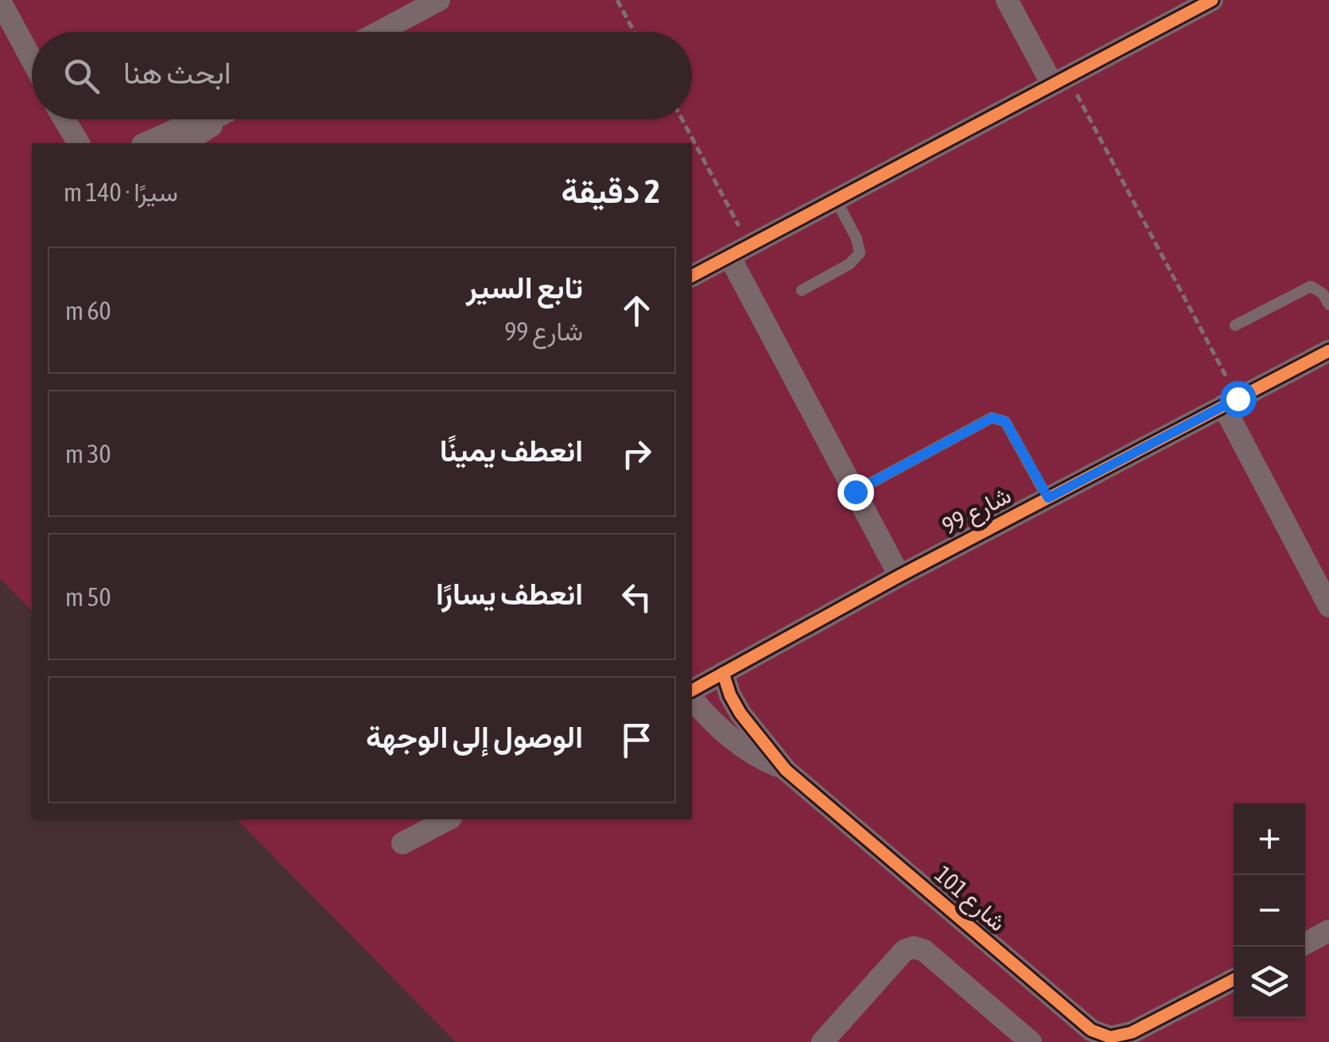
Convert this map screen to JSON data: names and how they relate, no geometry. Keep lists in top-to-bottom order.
{
  "streets": {
    "street": ["شارع 99", "شارع 101"]
  },
  "crossings": [
    ["شارع 99", "شارع 101"]
  ],
  "page": {
    "search": "ابحث هنا",
    "heading": ["2 دقيقة", "سيرًا · 140 m"],
    "list": [
      ["تابع السير", "شارع 99", "60 m"],
      ["انعطف يمينًا", "30 m"],
      ["انعطف يسارًا", "50 m"],
      "الوصول إلى الوجهة"
    ],
    "map_buttons": ["+", "−"]
  }
}
